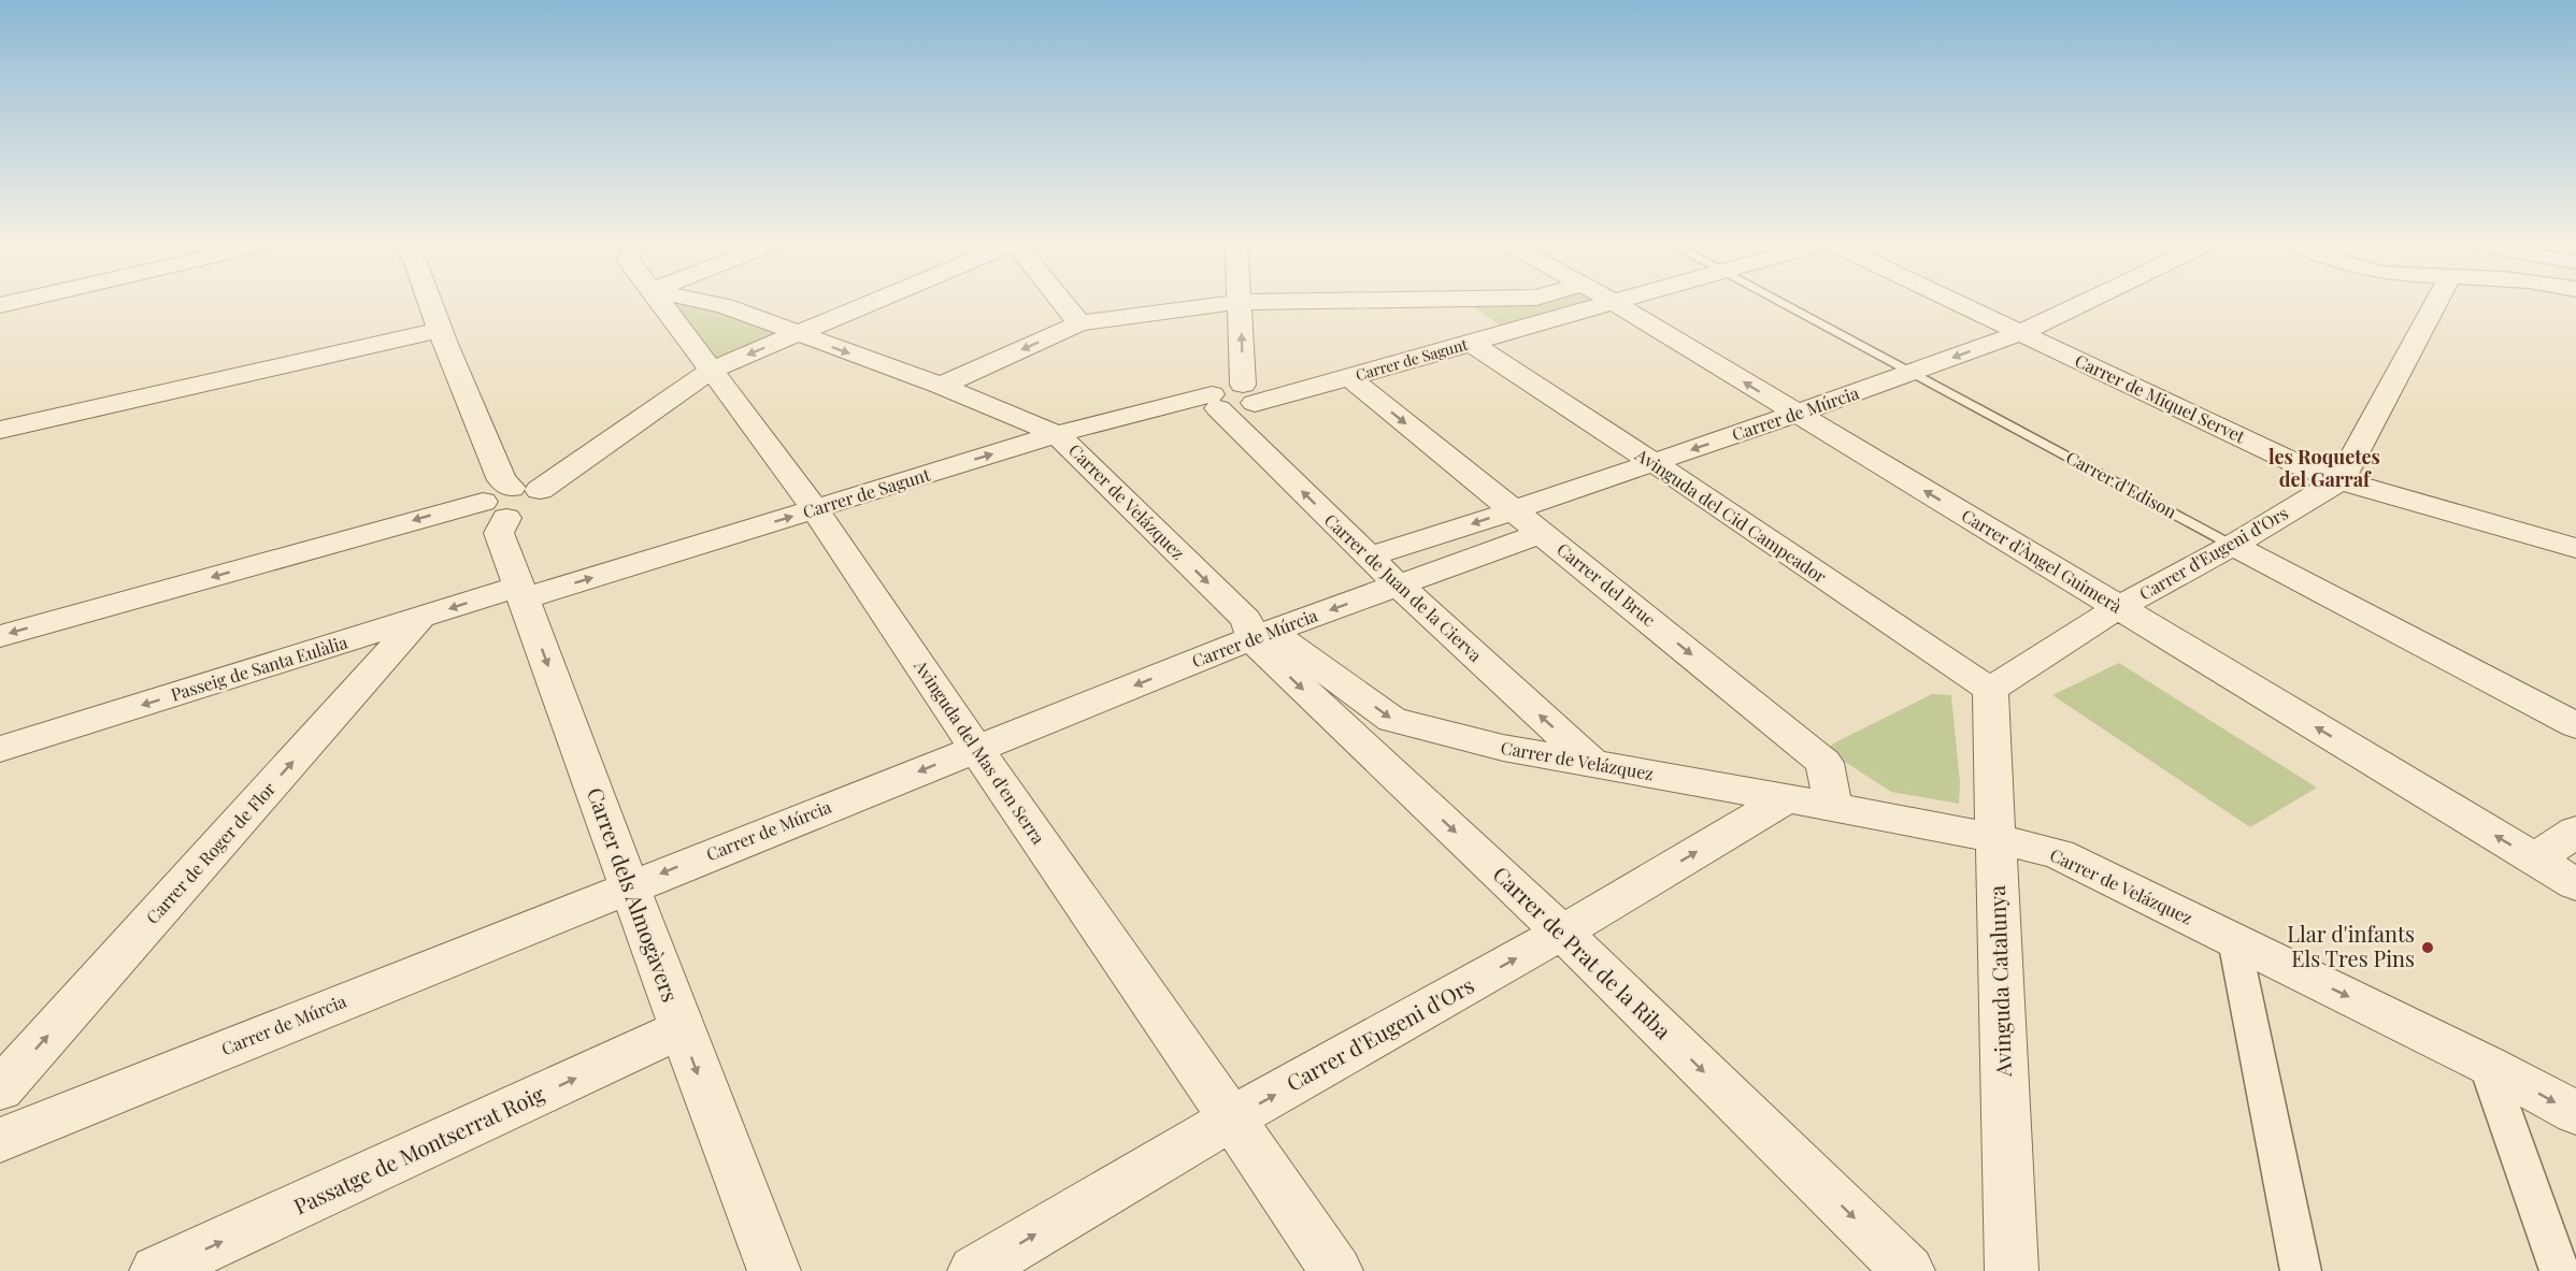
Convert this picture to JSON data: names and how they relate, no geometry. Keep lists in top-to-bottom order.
{
  "streets": {
    "street": [
      "Carrer de Sagunt",
      "Carrer de Miquel Servet",
      "Carrer de Múrcia",
      "Carrer d'Edison",
      "Carrer de Velázquez",
      "Avinguda del Cid Campeador",
      "Carrer d'Eugeni d'Ors",
      "Carrer d'Àngel Guimerà",
      "Carrer del Bruc",
      "Carrer de Juan de la Cierva",
      "Passeig de Santa Eulàlia",
      "Avinguda del Mas d'en Serra",
      "Carrer de Roger de Flor",
      "Carrer dels Almogàvers",
      "Carrer de Prat de la Riba",
      "Avinguda Catalunya",
      "Passatge de Montserrat Roig"
    ]
  },
  "crossings": [
    ["Carrer de Sagunt", "Carrer de Velázquez"],
    ["Carrer de Sagunt", "Avinguda del Cid Campeador"],
    ["Carrer de Sagunt", "Carrer d'Àngel Guimerà"],
    ["Carrer de Sagunt", "Carrer del Bruc"],
    ["Carrer de Sagunt", "Carrer de Juan de la Cierva"],
    ["Carrer de Sagunt", "Passeig de Santa Eulàlia"],
    ["Carrer de Sagunt", "Avinguda del Mas d'en Serra"],
    ["Carrer de Sagunt", "Carrer dels Almogàvers"],
    ["Carrer de Miquel Servet", "Carrer de Múrcia"],
    ["Carrer de Miquel Servet", "Carrer d'Eugeni d'Ors"],
    ["Carrer de Múrcia", "Carrer d'Edison"],
    ["Carrer de Múrcia", "Carrer de Velázquez"],
    ["Carrer de Múrcia", "Avinguda del Cid Campeador"],
    ["Carrer de Múrcia", "Carrer d'Àngel Guimerà"],
    ["Carrer de Múrcia", "Carrer del Bruc"],
    ["Carrer de Múrcia", "Carrer de Juan de la Cierva"],
    ["Carrer de Múrcia", "Avinguda del Mas d'en Serra"],
    ["Carrer de Múrcia", "Carrer dels Almogàvers"],
    ["Carrer de Múrcia", "Carrer de Prat de la Riba"],
    ["Carrer d'Edison", "Carrer d'Eugeni d'Ors"],
    ["Carrer de Velázquez", "Carrer d'Eugeni d'Ors"],
    ["Carrer de Velázquez", "Carrer del Bruc"],
    ["Carrer de Velázquez", "Carrer de Juan de la Cierva"],
    ["Carrer de Velázquez", "Carrer de Prat de la Riba"],
    ["Carrer de Velázquez", "Avinguda Catalunya"],
    ["Avinguda del Cid Campeador", "Carrer d'Eugeni d'Ors"],
    ["Avinguda del Cid Campeador", "Avinguda Catalunya"],
    ["Carrer d'Eugeni d'Ors", "Carrer d'Àngel Guimerà"],
    ["Carrer d'Eugeni d'Ors", "Avinguda del Mas d'en Serra"],
    ["Carrer d'Eugeni d'Ors", "Carrer de Prat de la Riba"],
    ["Carrer d'Eugeni d'Ors", "Avinguda Catalunya"],
    ["Passeig de Santa Eulàlia", "Carrer de Roger de Flor"],
    ["Passeig de Santa Eulàlia", "Carrer dels Almogàvers"],
    ["Carrer dels Almogàvers", "Passatge de Montserrat Roig"]
  ],
  "one_way": [
    "Carrer de Múrcia",
    "Carrer de Velázquez",
    "Carrer d'Eugeni d'Ors",
    "Carrer d'Àngel Guimerà",
    "Carrer del Bruc",
    "Carrer de Juan de la Cierva",
    "Carrer de Roger de Flor",
    "Carrer dels Almogàvers",
    "Carrer de Prat de la Riba",
    "Passatge de Montserrat Roig"
  ],
  "districts": ["les Roquetes del Garraf"],
  "places": ["Llar d'infants Els Tres Pins"]
}
